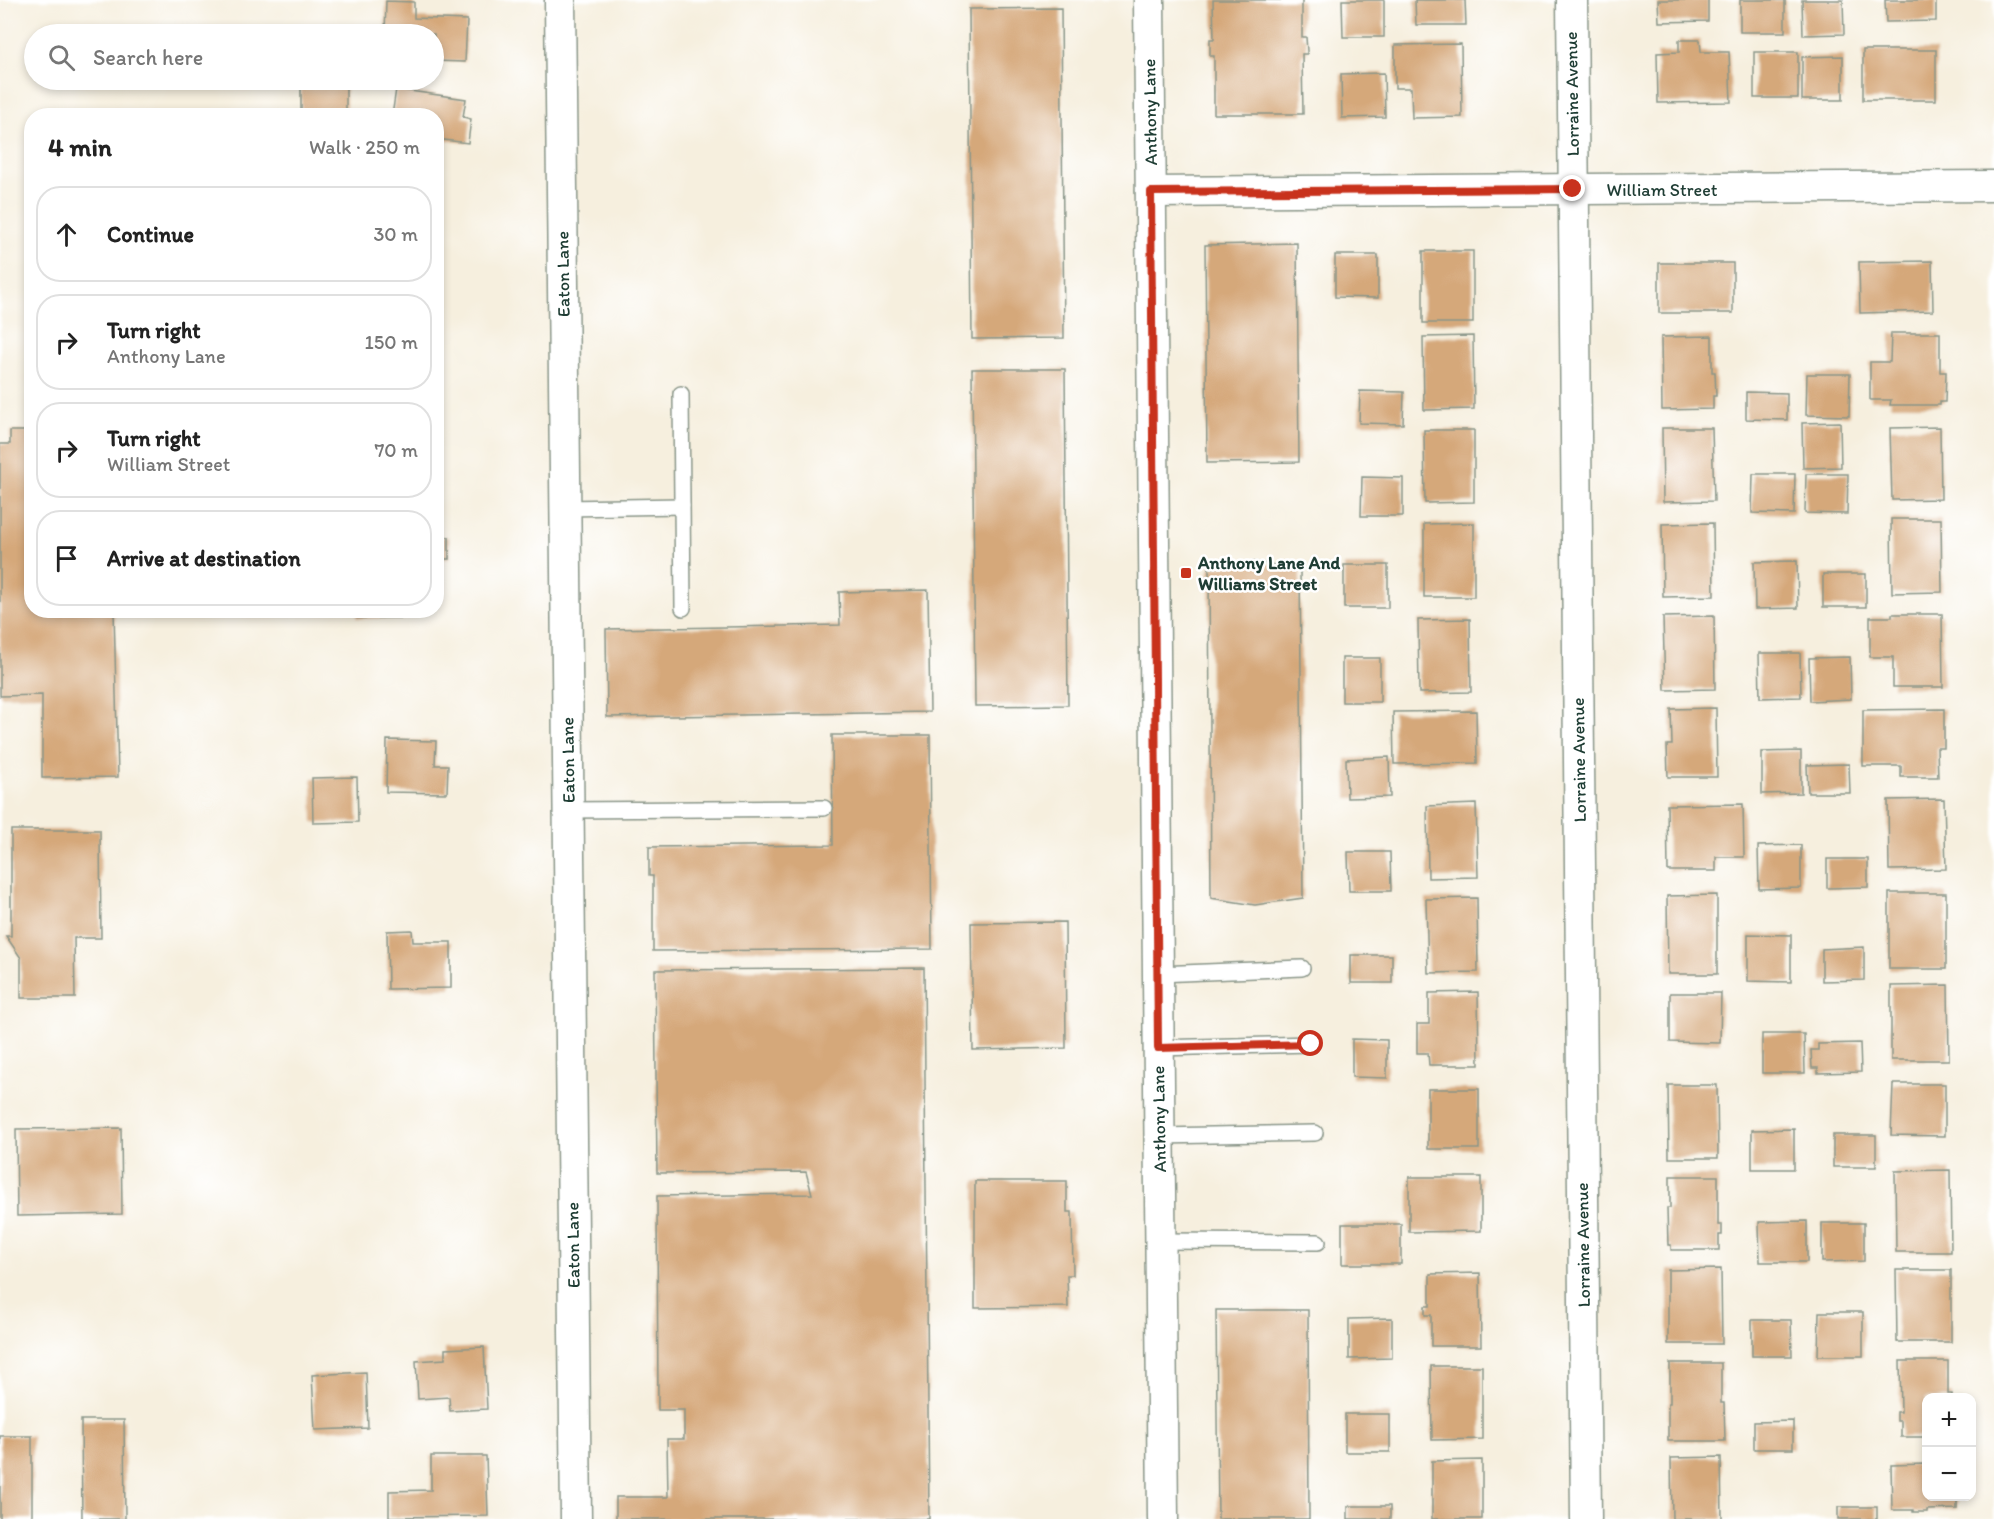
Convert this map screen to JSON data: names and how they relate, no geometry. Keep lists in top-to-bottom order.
{
  "streets": {
    "street": [
      "Lorraine Avenue",
      "Anthony Lane",
      "William Street",
      "Eaton Lane"
    ]
  },
  "crossings": [
    ["Lorraine Avenue", "William Street"],
    ["Anthony Lane", "William Street"]
  ],
  "places": {
    "transit": ["Anthony Lane And Williams Street"]
  },
  "page": {
    "search": "Search here",
    "heading": ["4 min", "Walk · 250 m"],
    "list": [
      ["Continue", "30 m"],
      ["Turn right", "Anthony Lane", "150 m"],
      ["Turn right", "William Street", "70 m"],
      "Arrive at destination"
    ],
    "map_buttons": ["+", "−"]
  }
}
